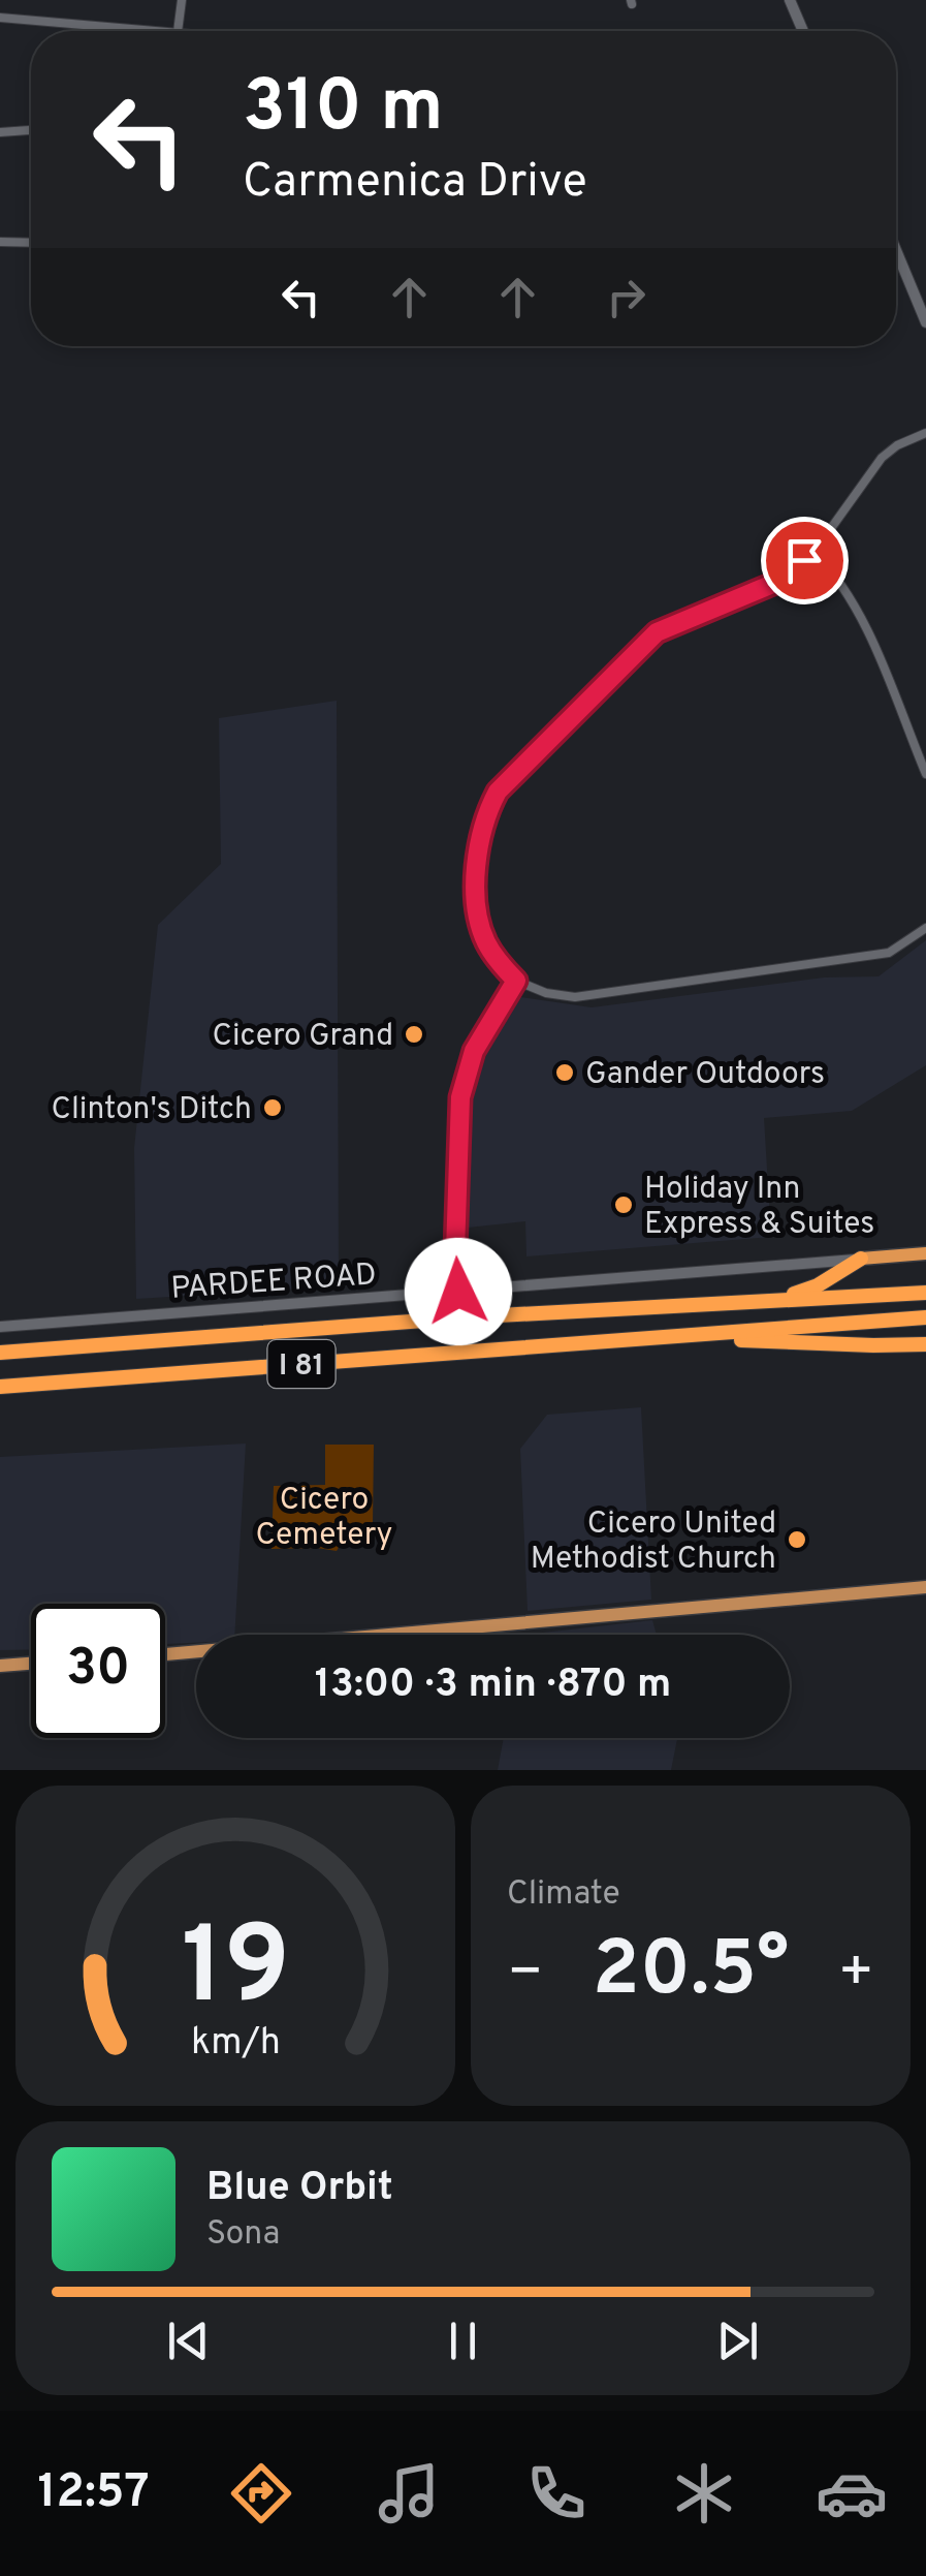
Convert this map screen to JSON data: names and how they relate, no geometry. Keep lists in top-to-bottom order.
{
  "streets": {
    "highway": ["PARDEE ROAD", "I 81"]
  },
  "parks": ["Cicero Cemetery"],
  "places": [
    "Cicero Grand",
    "Gander Outdoors",
    "Clinton's Ditch",
    "Holiday Inn Express & Suites",
    "Cicero United Methodist Church"
  ],
  "page": {
    "turn": ["310 m", "Carmenica Drive"],
    "limit": "30",
    "trip": "13:00 · 3 min · 870 m",
    "tile": "Climate",
    "heat": ["−", "20.5°", "+"],
    "song": ["Blue Orbit", "Sona"],
    "tabs": "12:57",
    "gauge": ["19", "km/h"]
  }
}
